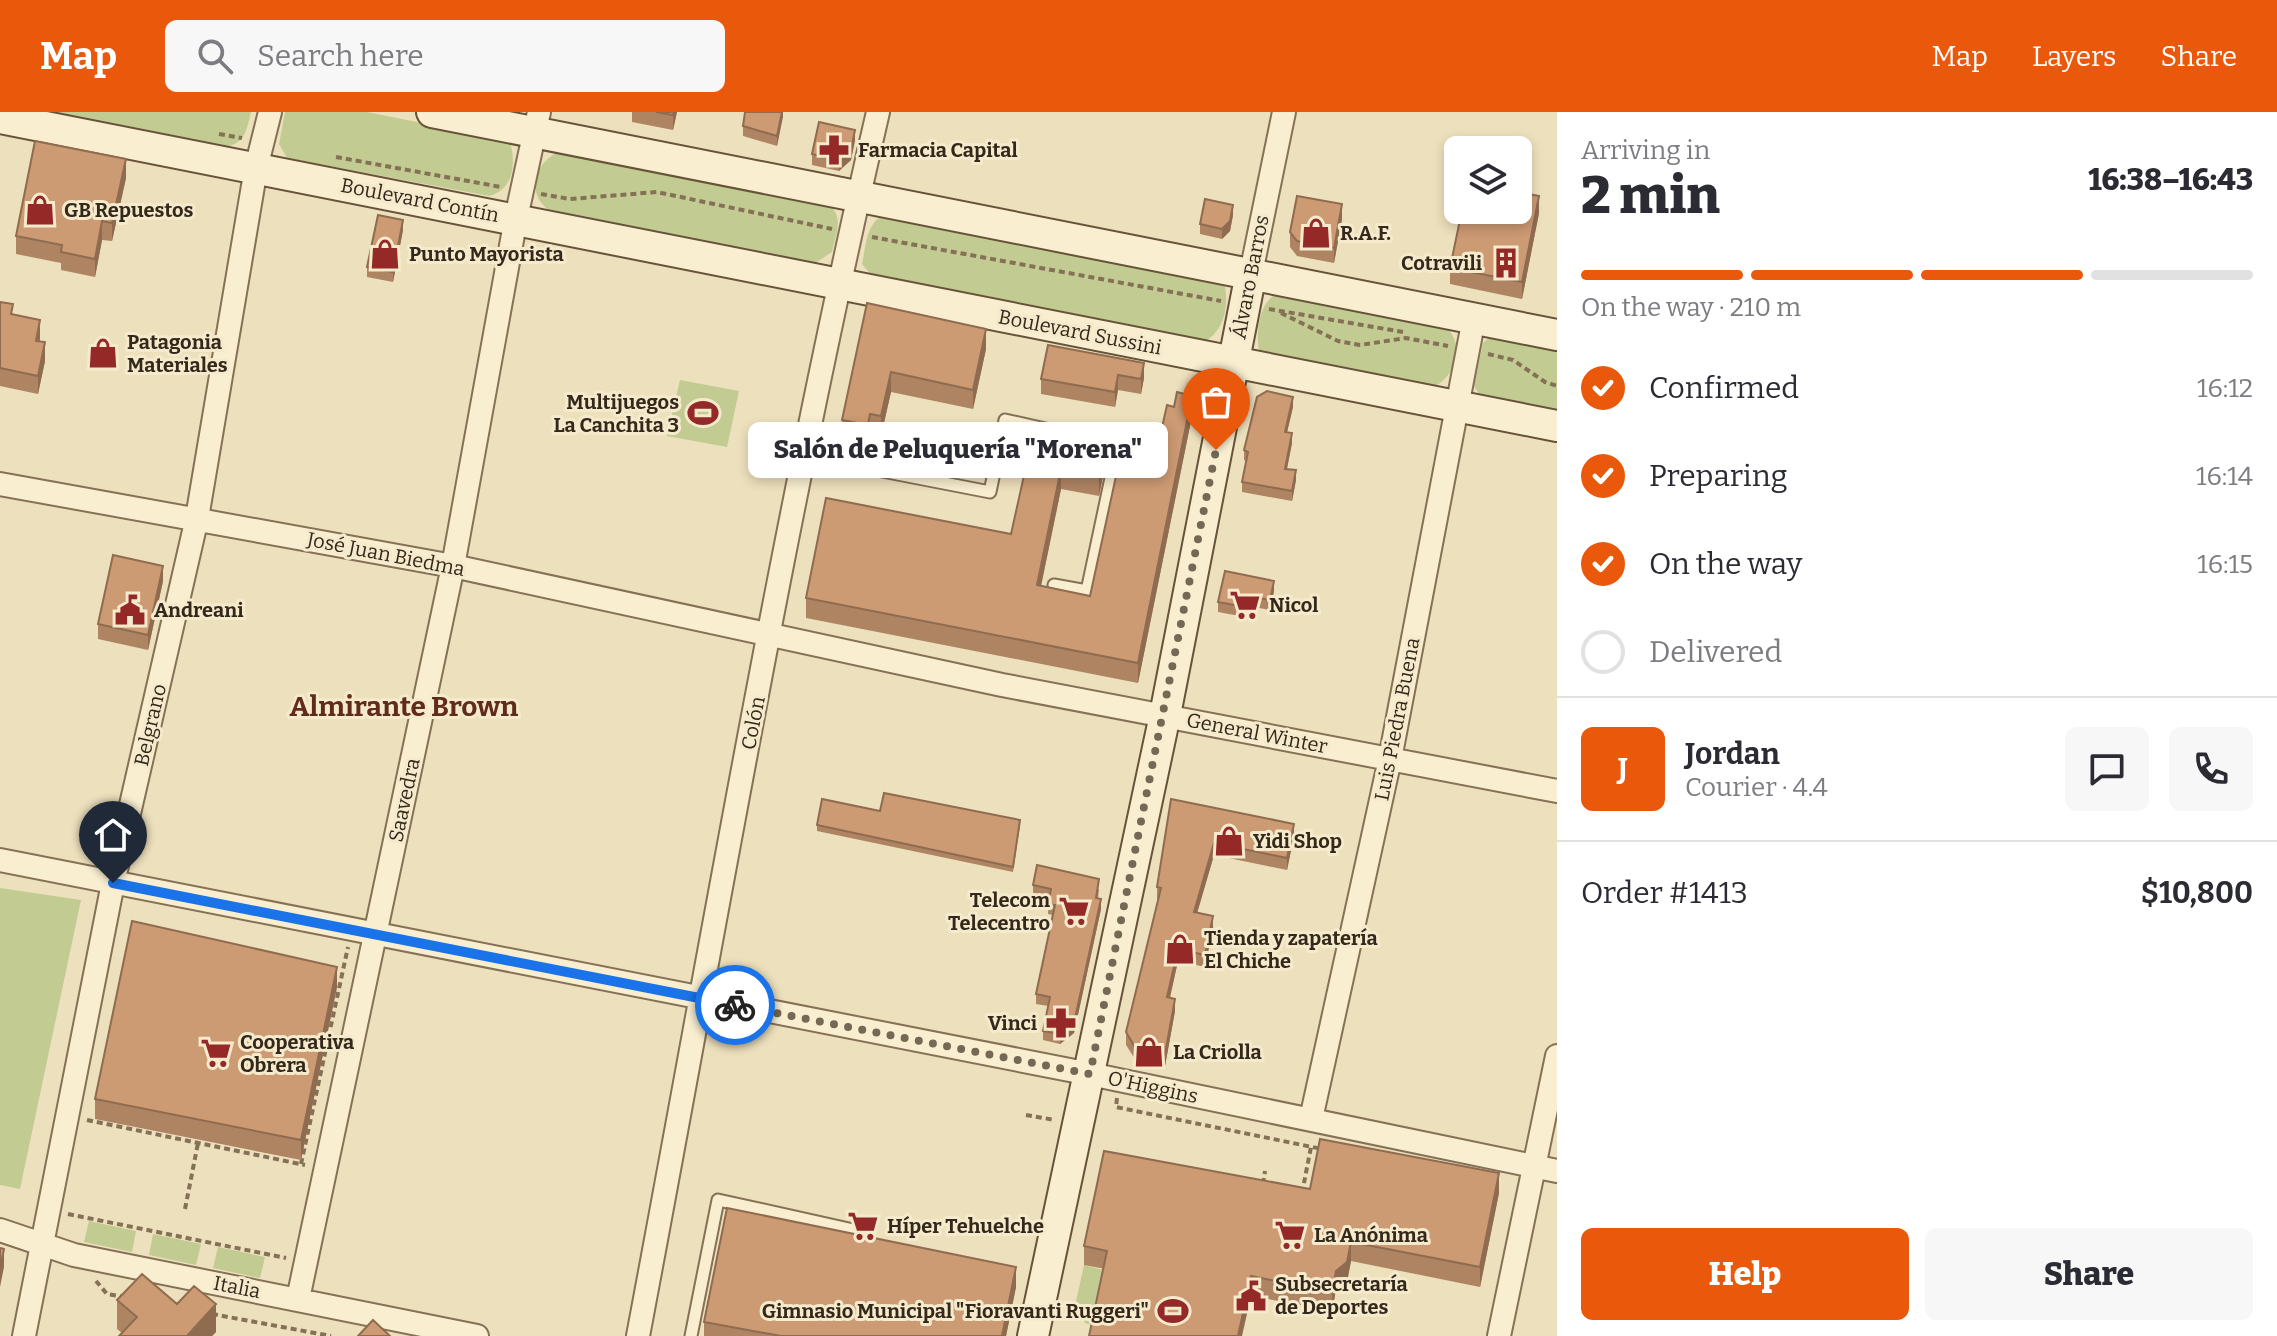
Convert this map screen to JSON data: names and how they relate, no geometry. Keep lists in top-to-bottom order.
{
  "streets": {
    "main road": ["Boulevard Contín", "Álvaro Barros", "Boulevard Sussini"],
    "street": [
      "José Juan Biedma",
      "Luis Piedra Buena",
      "Colón",
      "Belgrano",
      "General Winter",
      "Saavedra",
      "O'Higgins",
      "Italia"
    ]
  },
  "crossings": [
    ["Boulevard Contín", "Boulevard Sussini"],
    ["Boulevard Contín", "Colón"],
    ["Boulevard Contín", "Belgrano"],
    ["Boulevard Contín", "Saavedra"],
    ["Álvaro Barros", "Boulevard Sussini"],
    ["Álvaro Barros", "General Winter"],
    ["Álvaro Barros", "O'Higgins"],
    ["Boulevard Sussini", "Luis Piedra Buena"],
    ["Boulevard Sussini", "Colón"],
    ["José Juan Biedma", "Colón"],
    ["José Juan Biedma", "Belgrano"],
    ["José Juan Biedma", "General Winter"],
    ["José Juan Biedma", "Saavedra"],
    ["Luis Piedra Buena", "General Winter"],
    ["Luis Piedra Buena", "O'Higgins"],
    ["Colón", "General Winter"],
    ["Colón", "O'Higgins"],
    ["Belgrano", "O'Higgins"],
    ["Belgrano", "Italia"],
    ["Saavedra", "O'Higgins"],
    ["Saavedra", "Italia"]
  ],
  "districts": ["Almirante Brown"],
  "places": {
    "pharmacy": ["Farmacia Capital", "Vinci"],
    "shop": [
      "GB Repuestos",
      "R.A.F.",
      "Punto Mayorista",
      "Patagonia Materiales",
      "Yidi Shop",
      "Tienda y zapatería El Chiche",
      "La Criolla"
    ],
    "building": ["Cotravili"],
    "sports": ["Multijuegos La Canchita 3", "Gimnasio Municipal \"Fioravanti Ruggeri\""],
    "other": ["Salón de Peluquería \"Morena\""],
    "supermarket": [
      "Nicol",
      "Telecom Telecentro",
      "Cooperativa Obrera",
      "Híper Tehuelche",
      "La Anónima"
    ],
    "public building": ["Andreani", "Subsecretaría de Deportes"]
  },
  "page": {
    "header": "Map",
    "search": "Search here",
    "nav": ["Map", "Layers", "Share"],
    "heading": ["2 min", "Arriving in", "16:38–16:43"],
    "panel": [
      "Jordan",
      "Courier · 4.4",
      "Order #1413",
      "$10,800"
    ],
    "bar": "On the way · 210 m",
    "list": [
      ["Confirmed", "16:12"],
      ["Preparing", "16:14"],
      ["On the way", "16:15"],
      "Delivered"
    ],
    "bubble": "Salón de Peluquería \"Morena\"",
    "round": "J",
    "buttons": ["Help", "Share"]
  }
}
